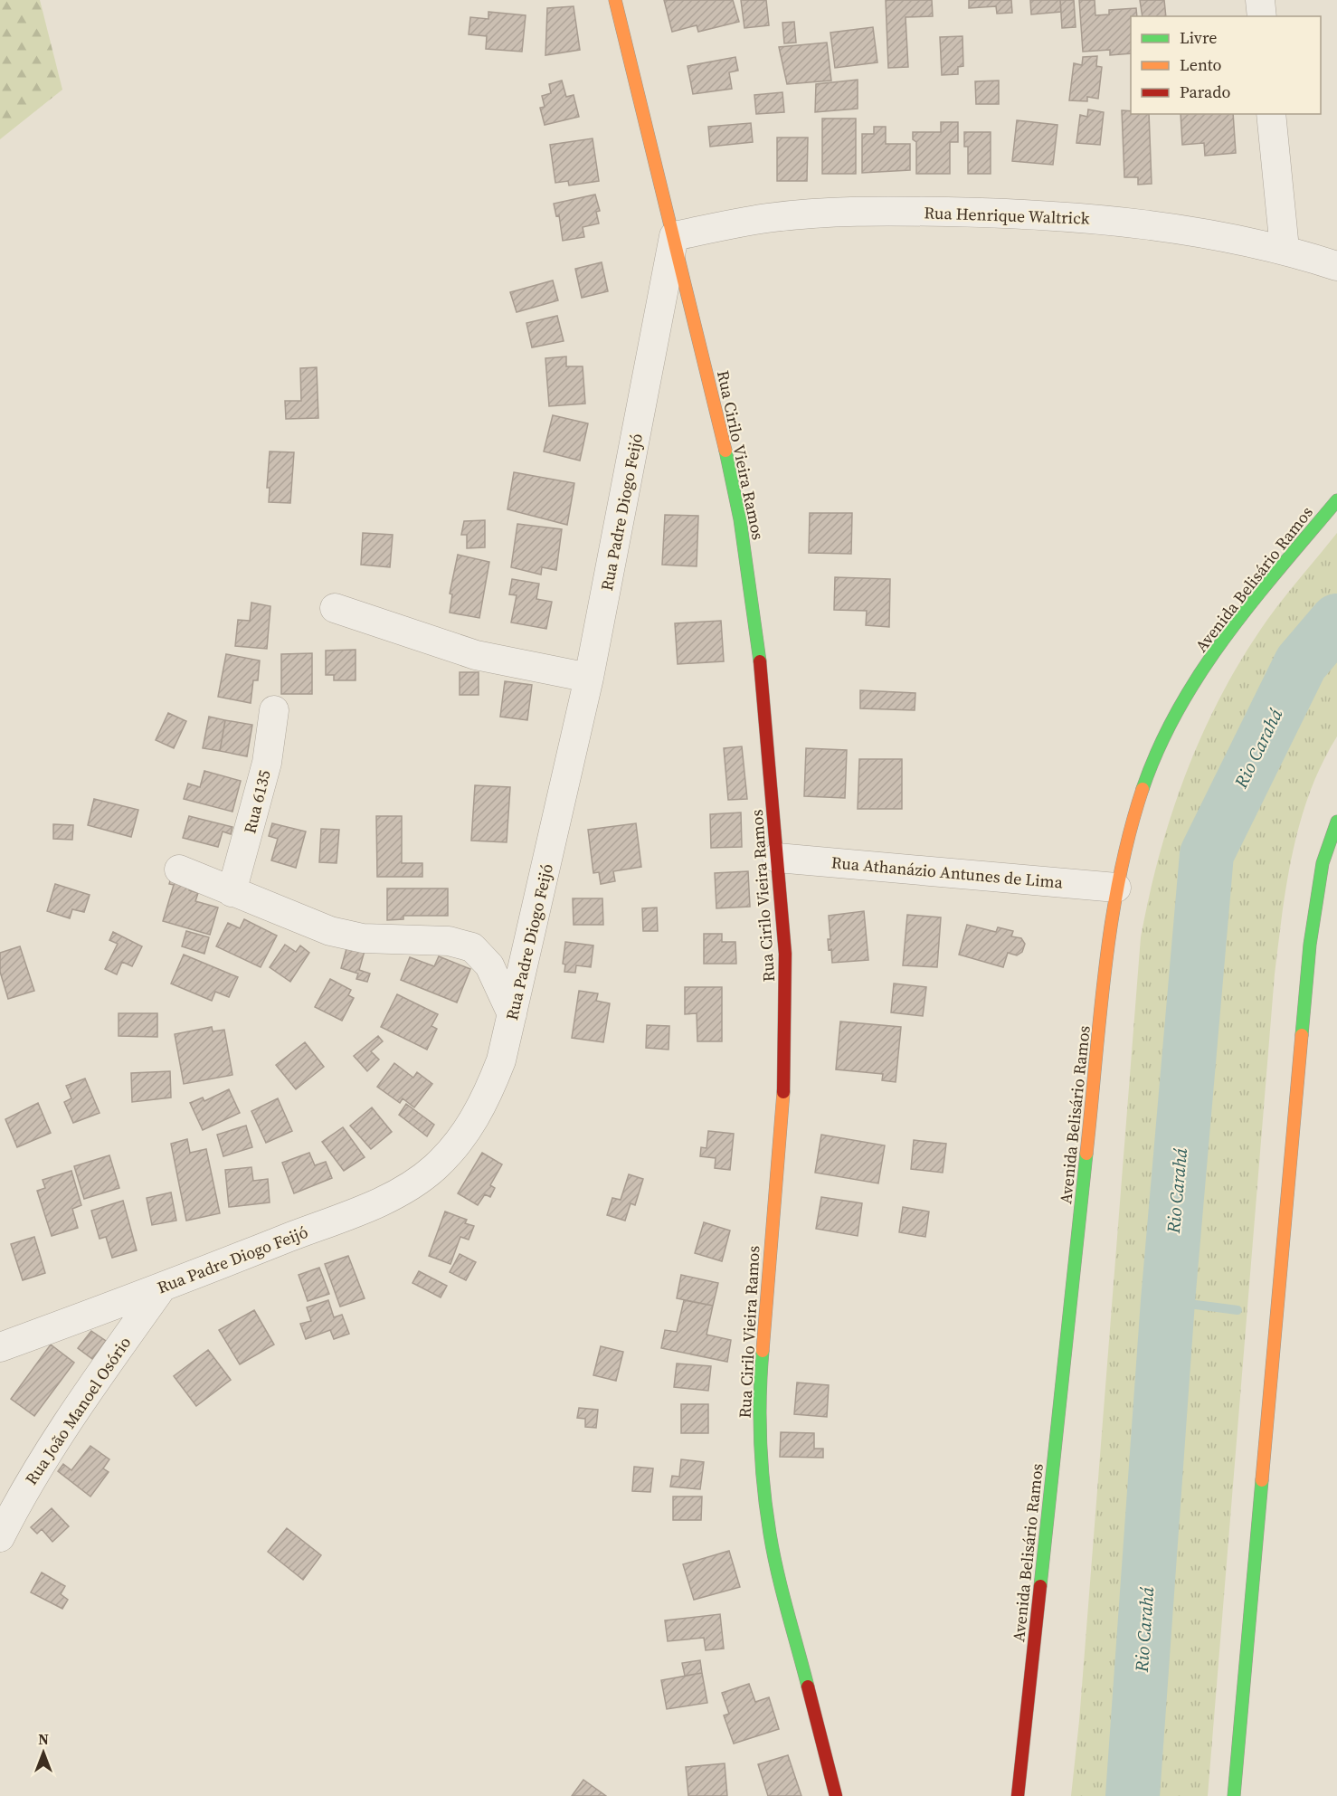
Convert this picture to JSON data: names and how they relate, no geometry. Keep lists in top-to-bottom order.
{
  "streets": {
    "street": [
      "Rua Henrique Waltrick",
      "Rua Cirilo Vieira Ramos",
      "Rua Padre Diogo Feijó",
      "Avenida Belisário Ramos",
      "Rua 6135",
      "Rua Athanázio Antunes de Lima",
      "Rua João Manoel Osório"
    ]
  },
  "crossings": [
    ["Rua Henrique Waltrick", "Rua Cirilo Vieira Ramos"],
    ["Rua Henrique Waltrick", "Rua Padre Diogo Feijó"],
    ["Rua Cirilo Vieira Ramos", "Rua Padre Diogo Feijó"],
    ["Rua Cirilo Vieira Ramos", "Rua Athanázio Antunes de Lima"],
    ["Rua Padre Diogo Feijó", "Rua João Manoel Osório"],
    ["Avenida Belisário Ramos", "Rua Athanázio Antunes de Lima"]
  ],
  "water": ["Rio Carahá"],
  "legend": ["Livre", "Lento", "Parado"],
  "north": "top"
}
